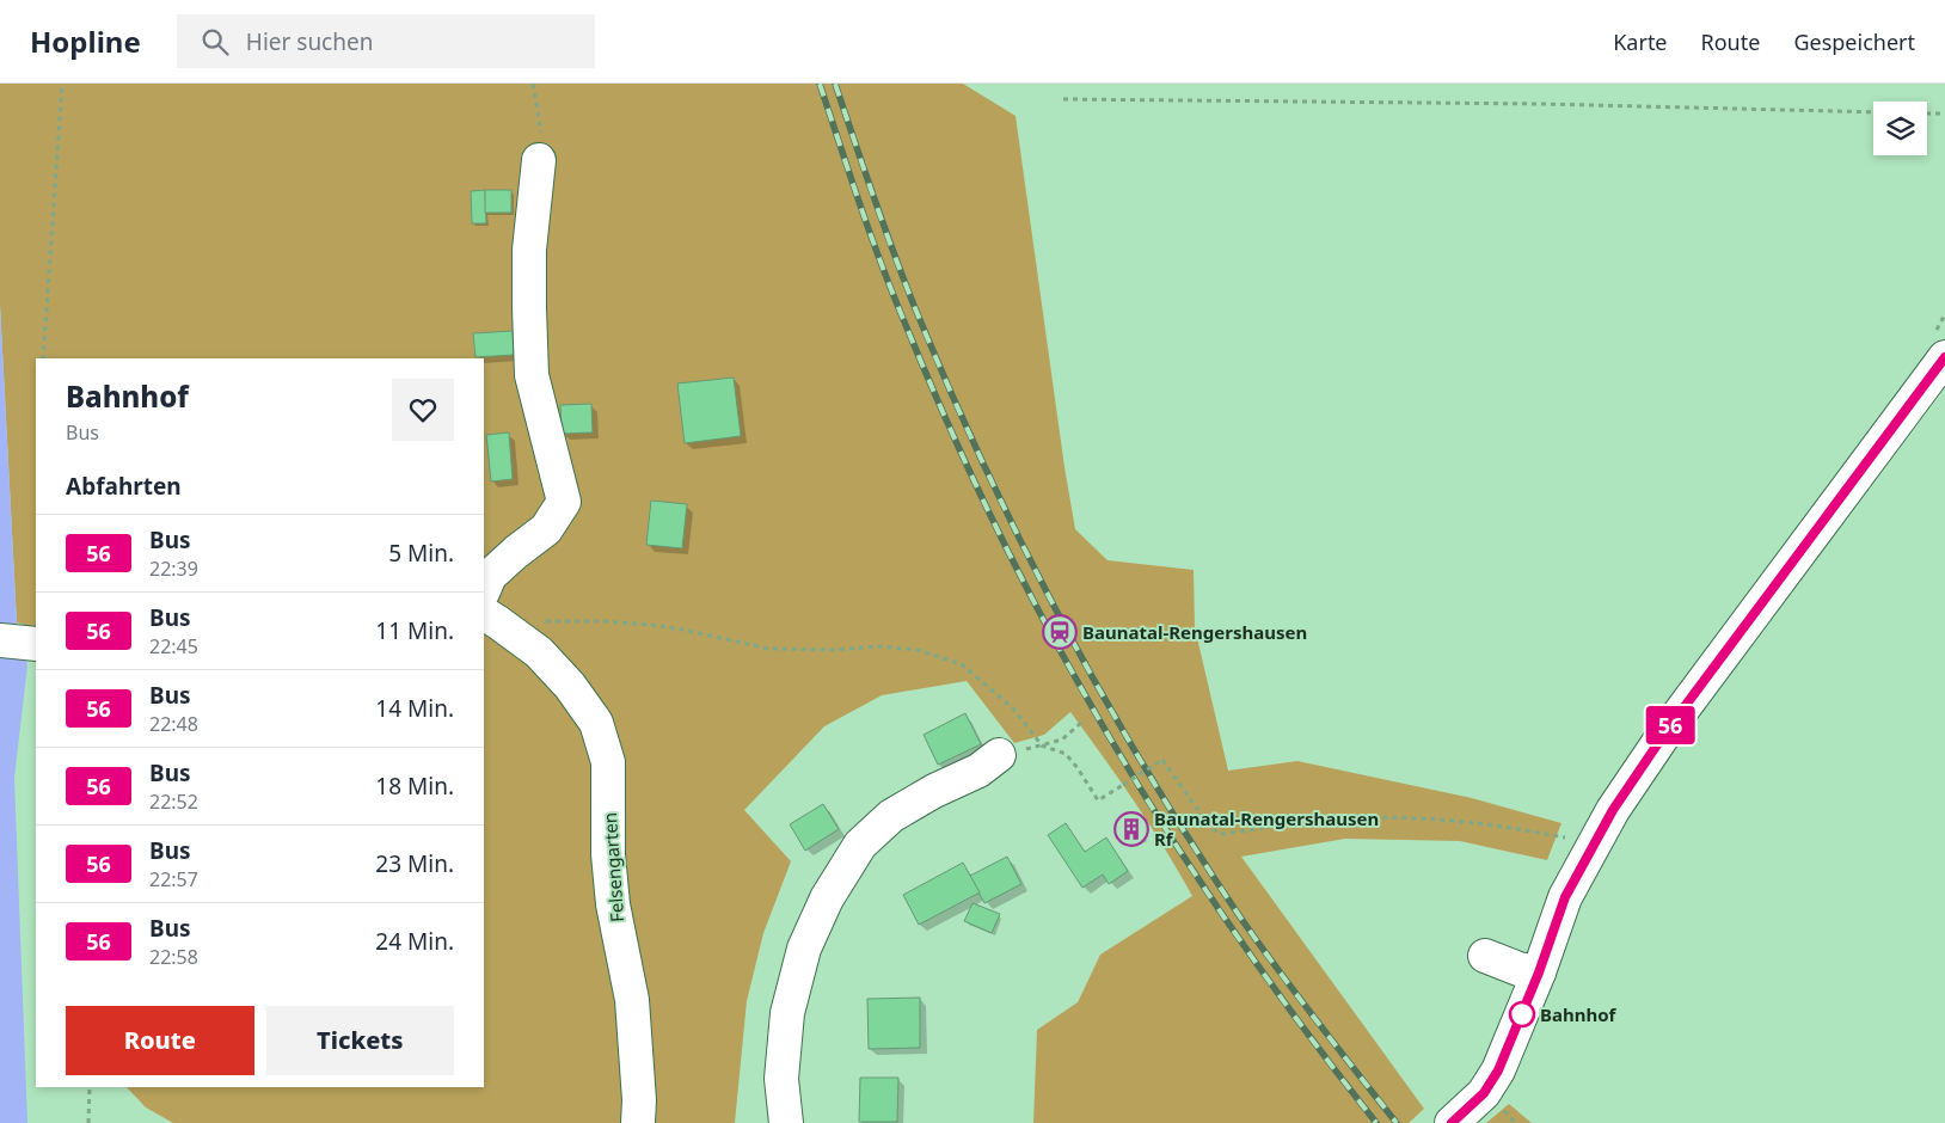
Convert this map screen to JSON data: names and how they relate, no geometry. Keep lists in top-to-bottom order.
{
  "streets": {
    "street": ["Felsengarten"]
  },
  "places": {
    "station": ["Baunatal-Rengershausen"],
    "building": ["Baunatal-Rengershausen Rf"],
    "other": ["Bahnhof"]
  },
  "lines": ["bus line 56"],
  "page": {
    "header": "Hopline",
    "search": "Hier suchen",
    "nav": ["Karte", "Route", "Gespeichert"],
    "on_map": "56",
    "heading": [
      ["Bahnhof", "Bus"],
      "Abfahrten"
    ],
    "list": [
      {
        "mark": "56",
        "name": "Bus",
        "note": "22:39",
        "value": "5 Min."
      },
      {
        "mark": "56",
        "name": "Bus",
        "note": "22:45",
        "value": "11 Min."
      },
      {
        "mark": "56",
        "name": "Bus",
        "note": "22:48",
        "value": "14 Min."
      },
      {
        "mark": "56",
        "name": "Bus",
        "note": "22:52",
        "value": "18 Min."
      },
      {
        "mark": "56",
        "name": "Bus",
        "note": "22:57",
        "value": "23 Min."
      },
      {
        "mark": "56",
        "name": "Bus",
        "note": "22:58",
        "value": "24 Min."
      }
    ],
    "buttons": ["Route", "Tickets"]
  }
}
